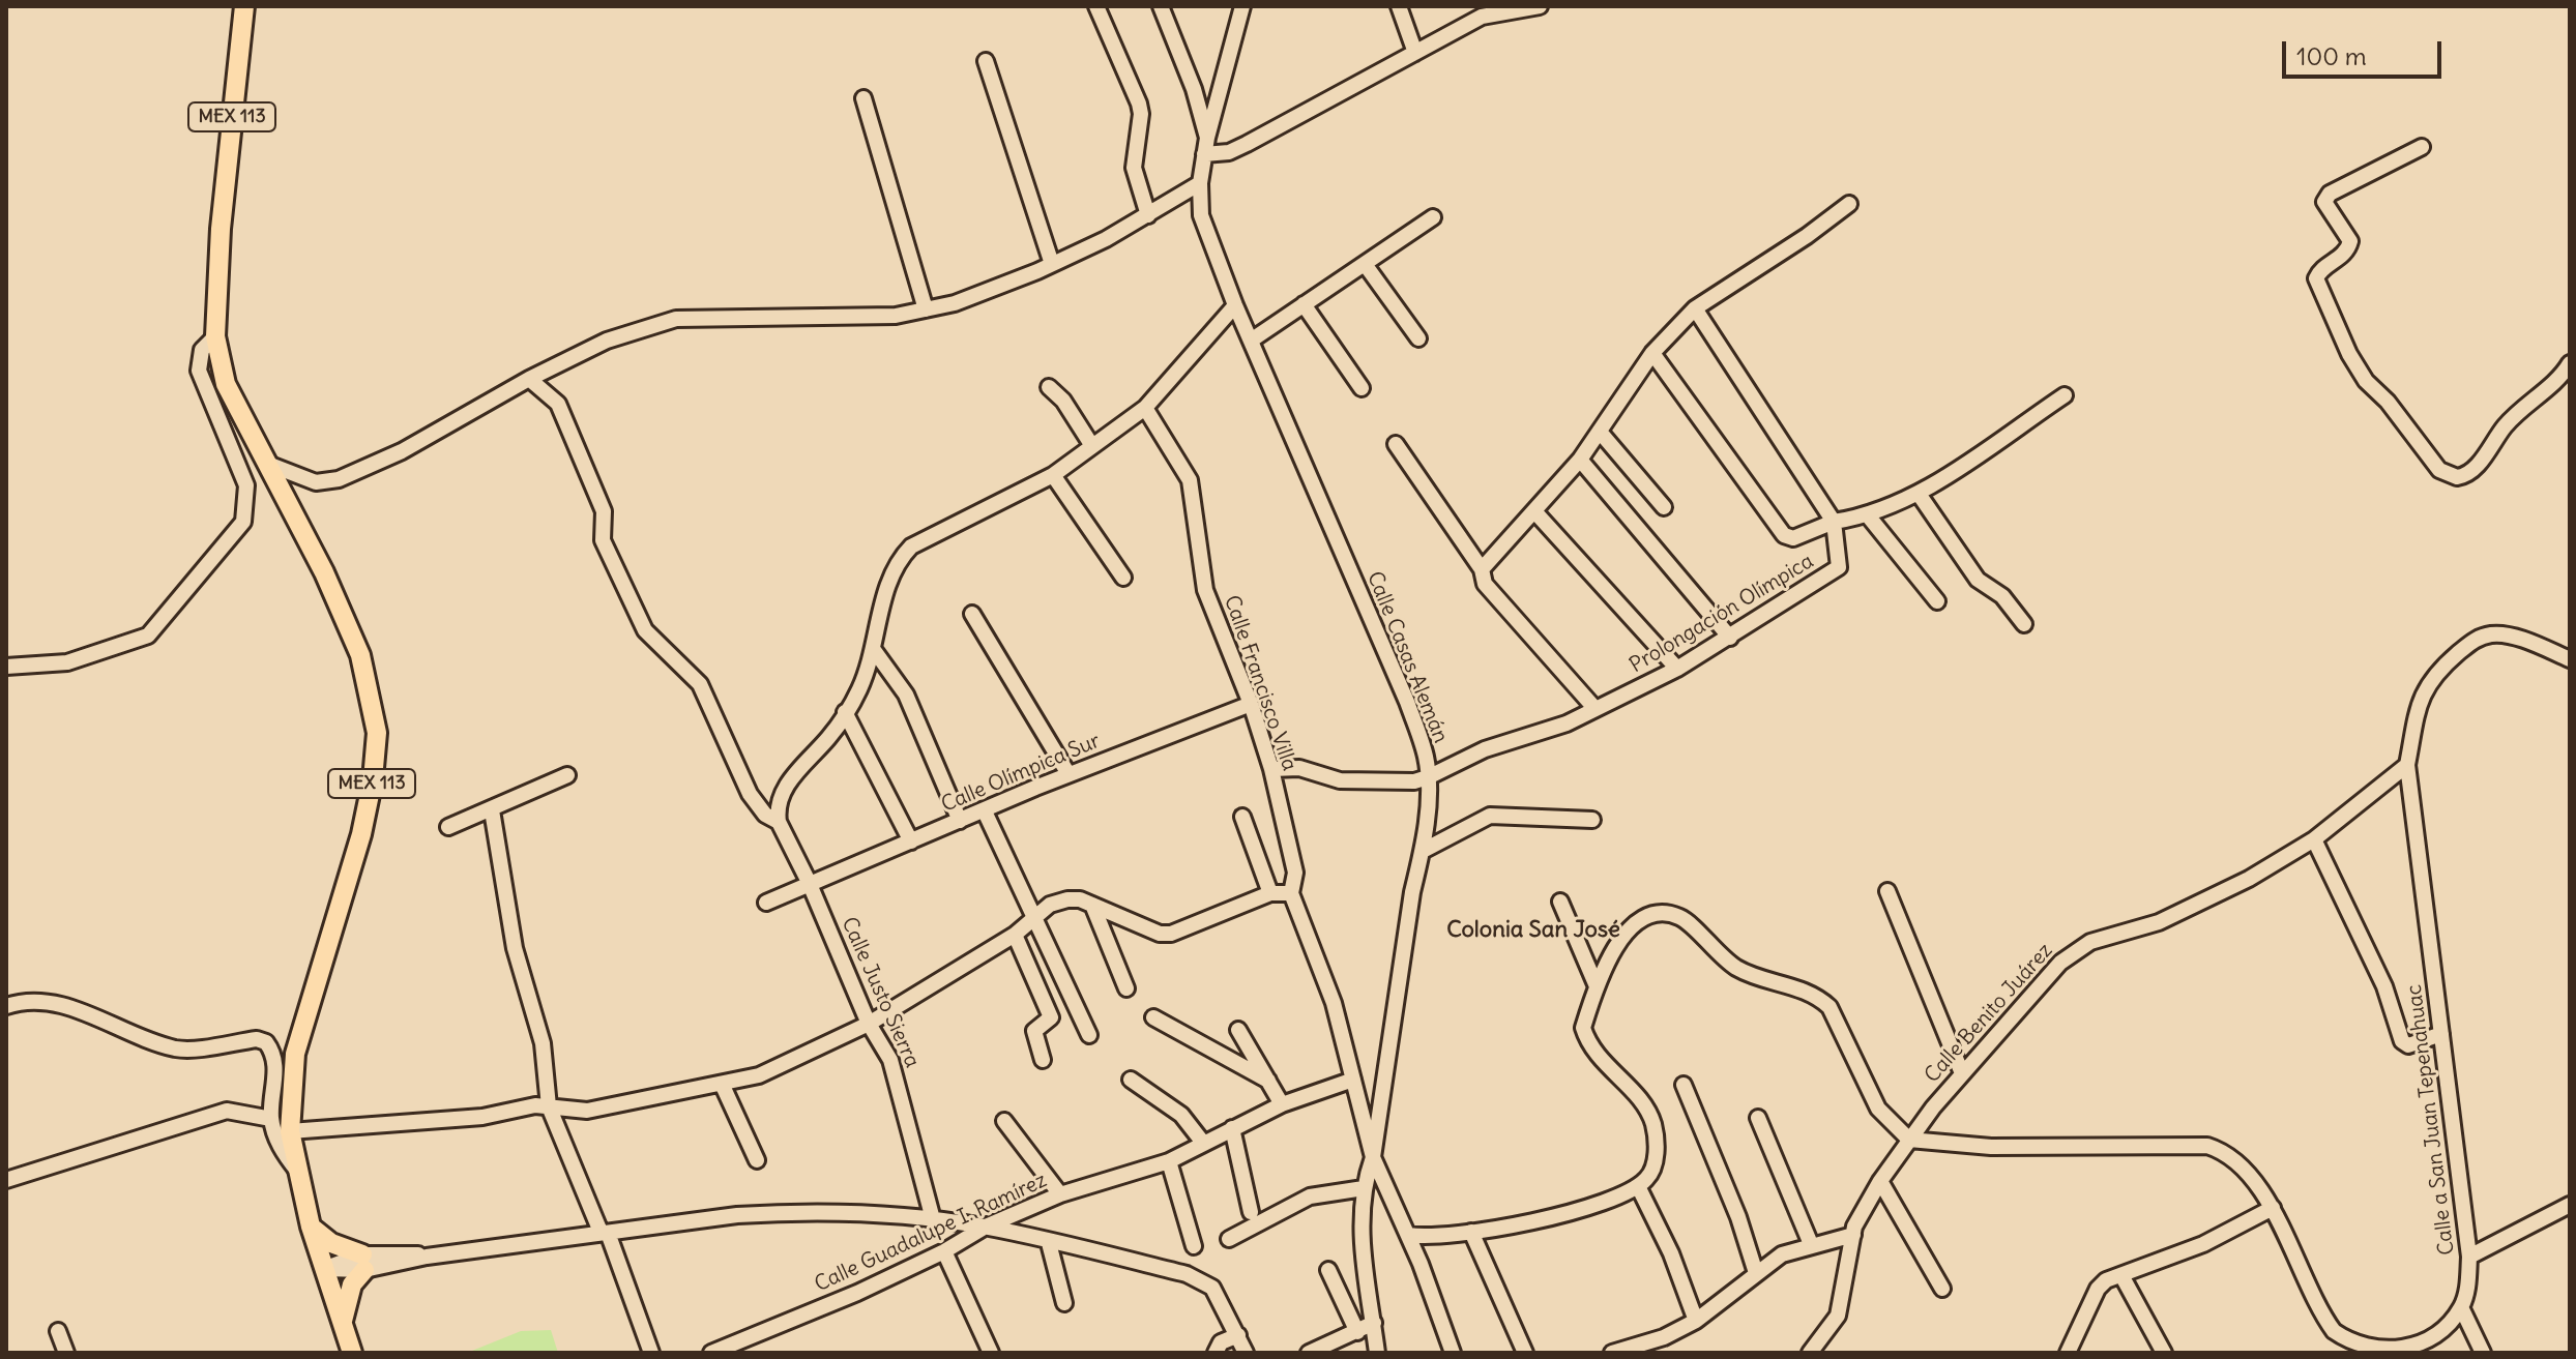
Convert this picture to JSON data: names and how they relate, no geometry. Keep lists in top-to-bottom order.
{
  "streets": {
    "main road": ["MEX 113"],
    "street": [
      "Prolongación Olímpica",
      "Calle Casas Alemán",
      "Calle Francisco Villa",
      "Calle Olímpica Sur",
      "Calle Justo Sierra",
      "Calle Benito Juárez",
      "Calle a San Juan Tepenahuac",
      "Calle Guadalupe I. Ramírez"
    ]
  },
  "crossings": [
    ["Prolongación Olímpica", "Calle Casas Alemán"],
    ["Calle Casas Alemán", "Calle Francisco Villa"],
    ["Calle Francisco Villa", "Calle Olímpica Sur"],
    ["Calle Francisco Villa", "Calle Guadalupe I. Ramírez"],
    ["Calle Olímpica Sur", "Calle Justo Sierra"],
    ["Calle Benito Juárez", "Calle a San Juan Tepenahuac"]
  ],
  "districts": ["Colonia San José"],
  "scale_bar": "100 m"
}
